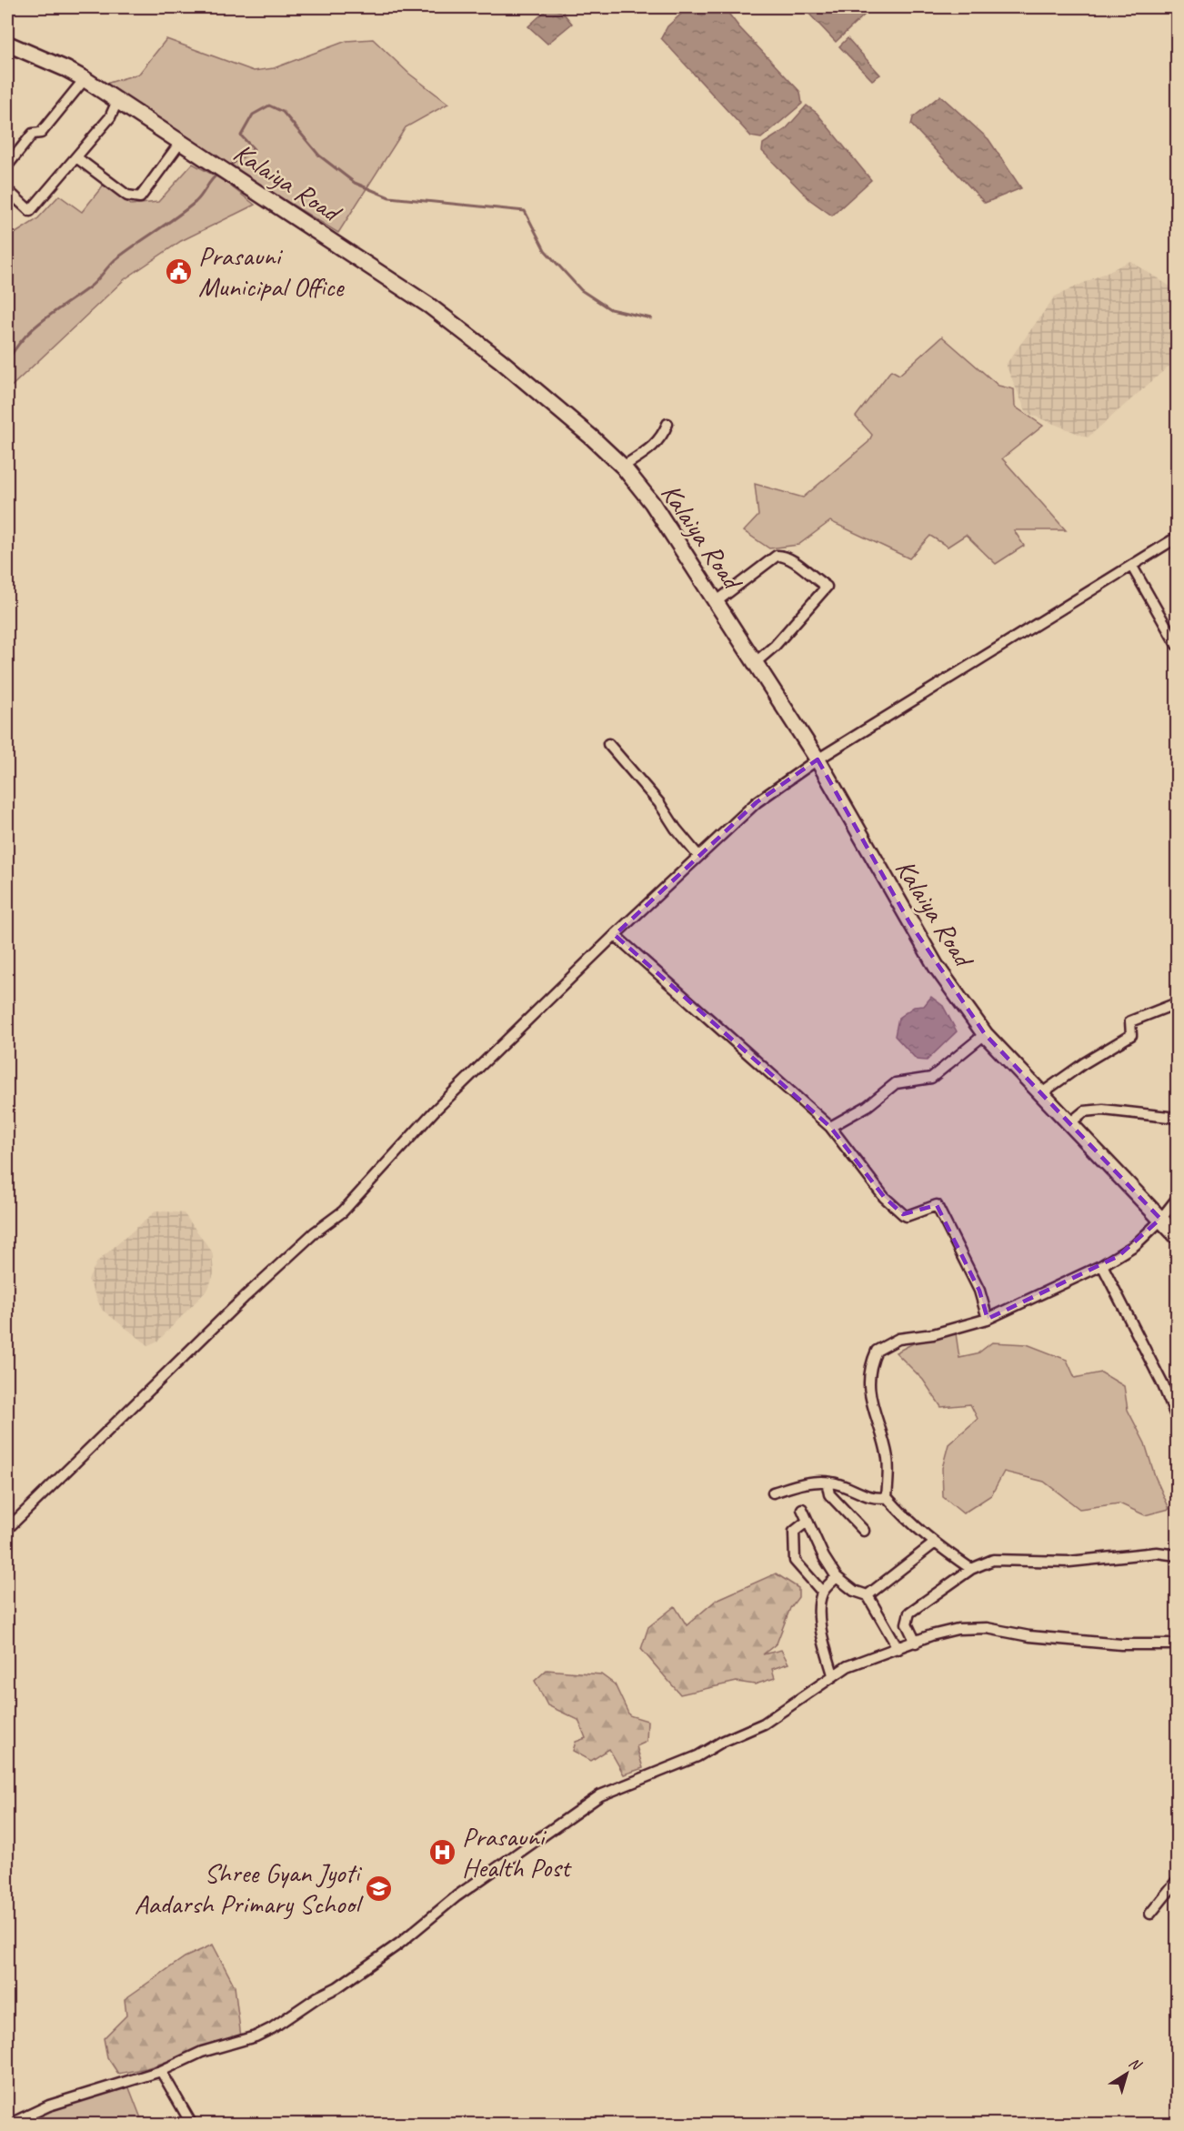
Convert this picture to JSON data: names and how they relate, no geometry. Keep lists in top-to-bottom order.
{
  "streets": {
    "main road": ["Kalaiya Road"]
  },
  "places": {
    "public building": ["Prasauni Municipal Office"],
    "hospital": ["Prasauni Health Post"],
    "school or university": ["Shree Gyan Jyoti Aadarsh Primary School"]
  },
  "north": "top right"
}
